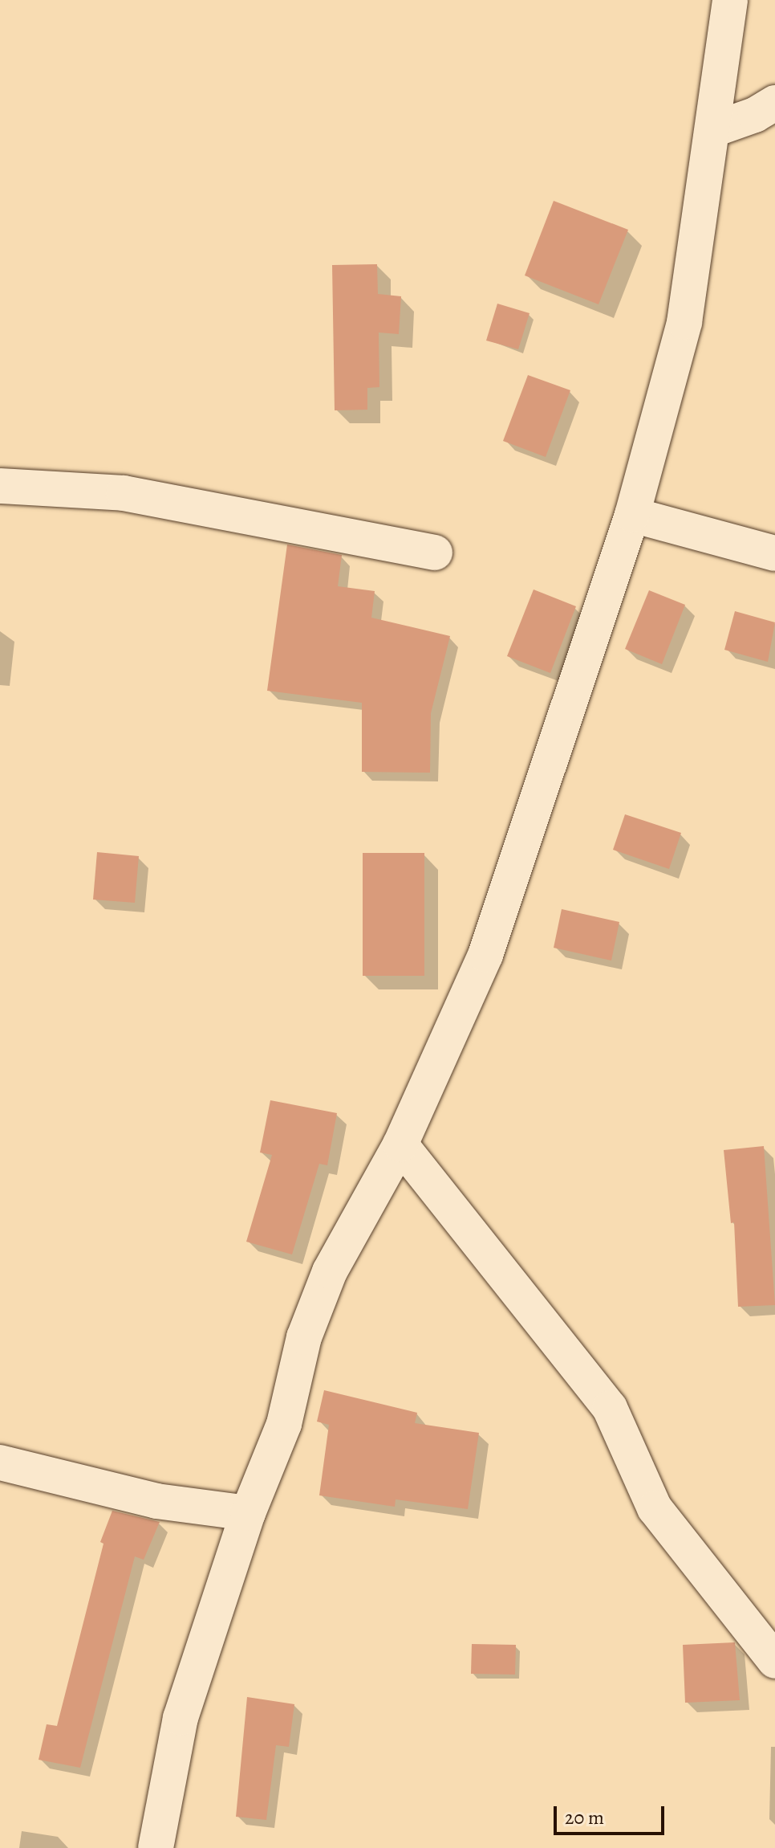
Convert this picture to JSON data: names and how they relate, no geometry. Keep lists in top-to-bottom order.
{
  "scale_bar": "20 m"
}
